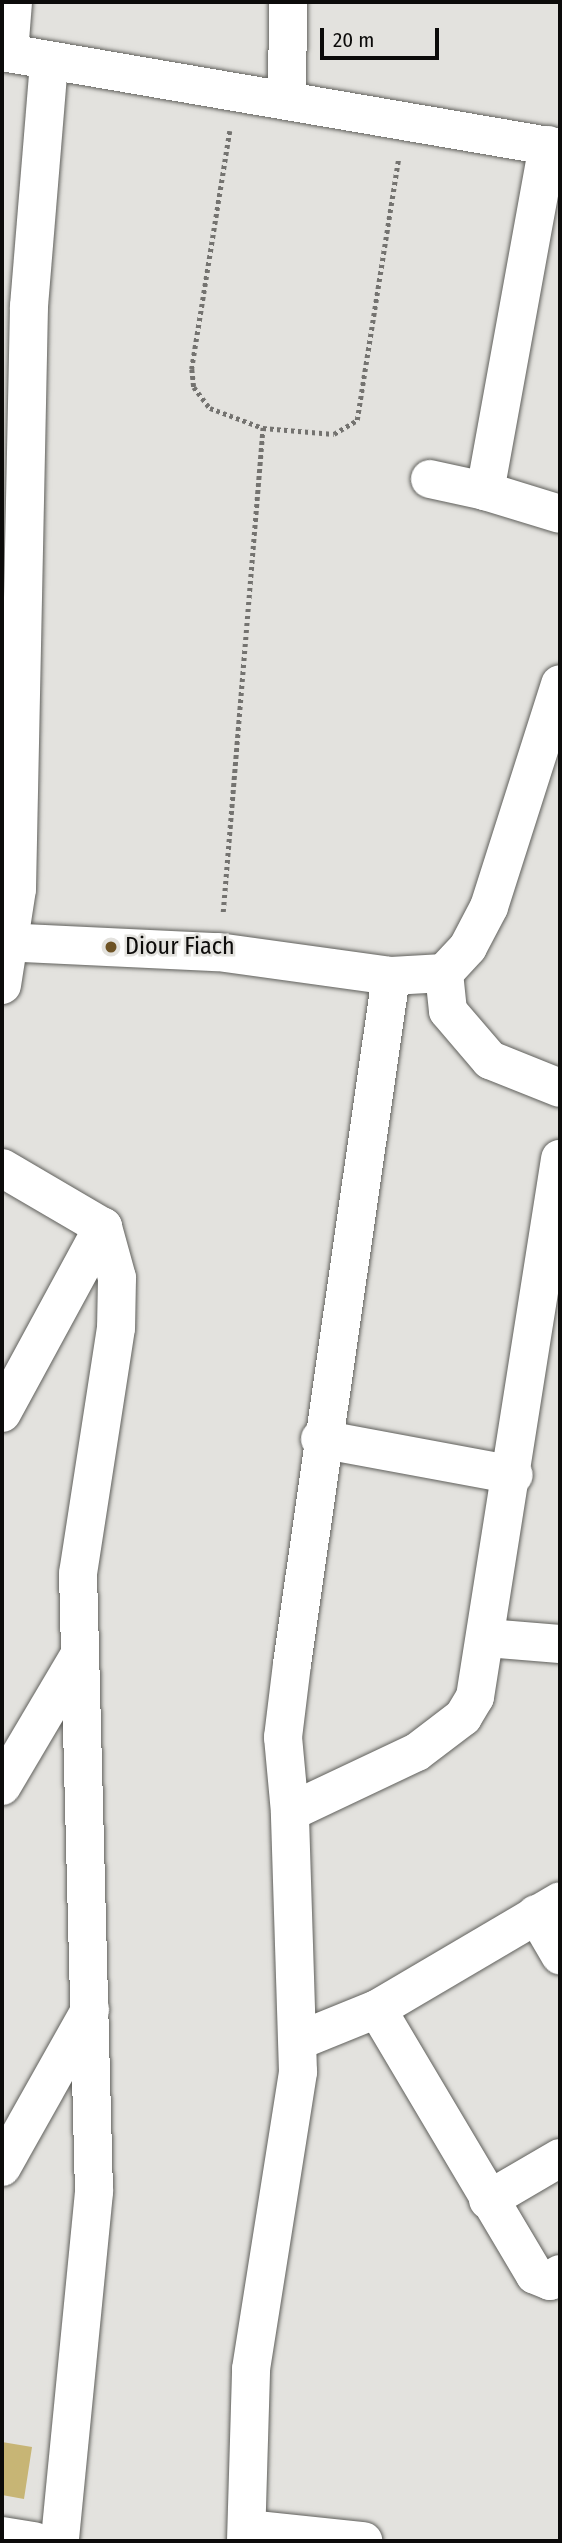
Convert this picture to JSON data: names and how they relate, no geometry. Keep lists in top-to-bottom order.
{
  "places": ["Diour Fiach"],
  "scale_bar": "20 m"
}
